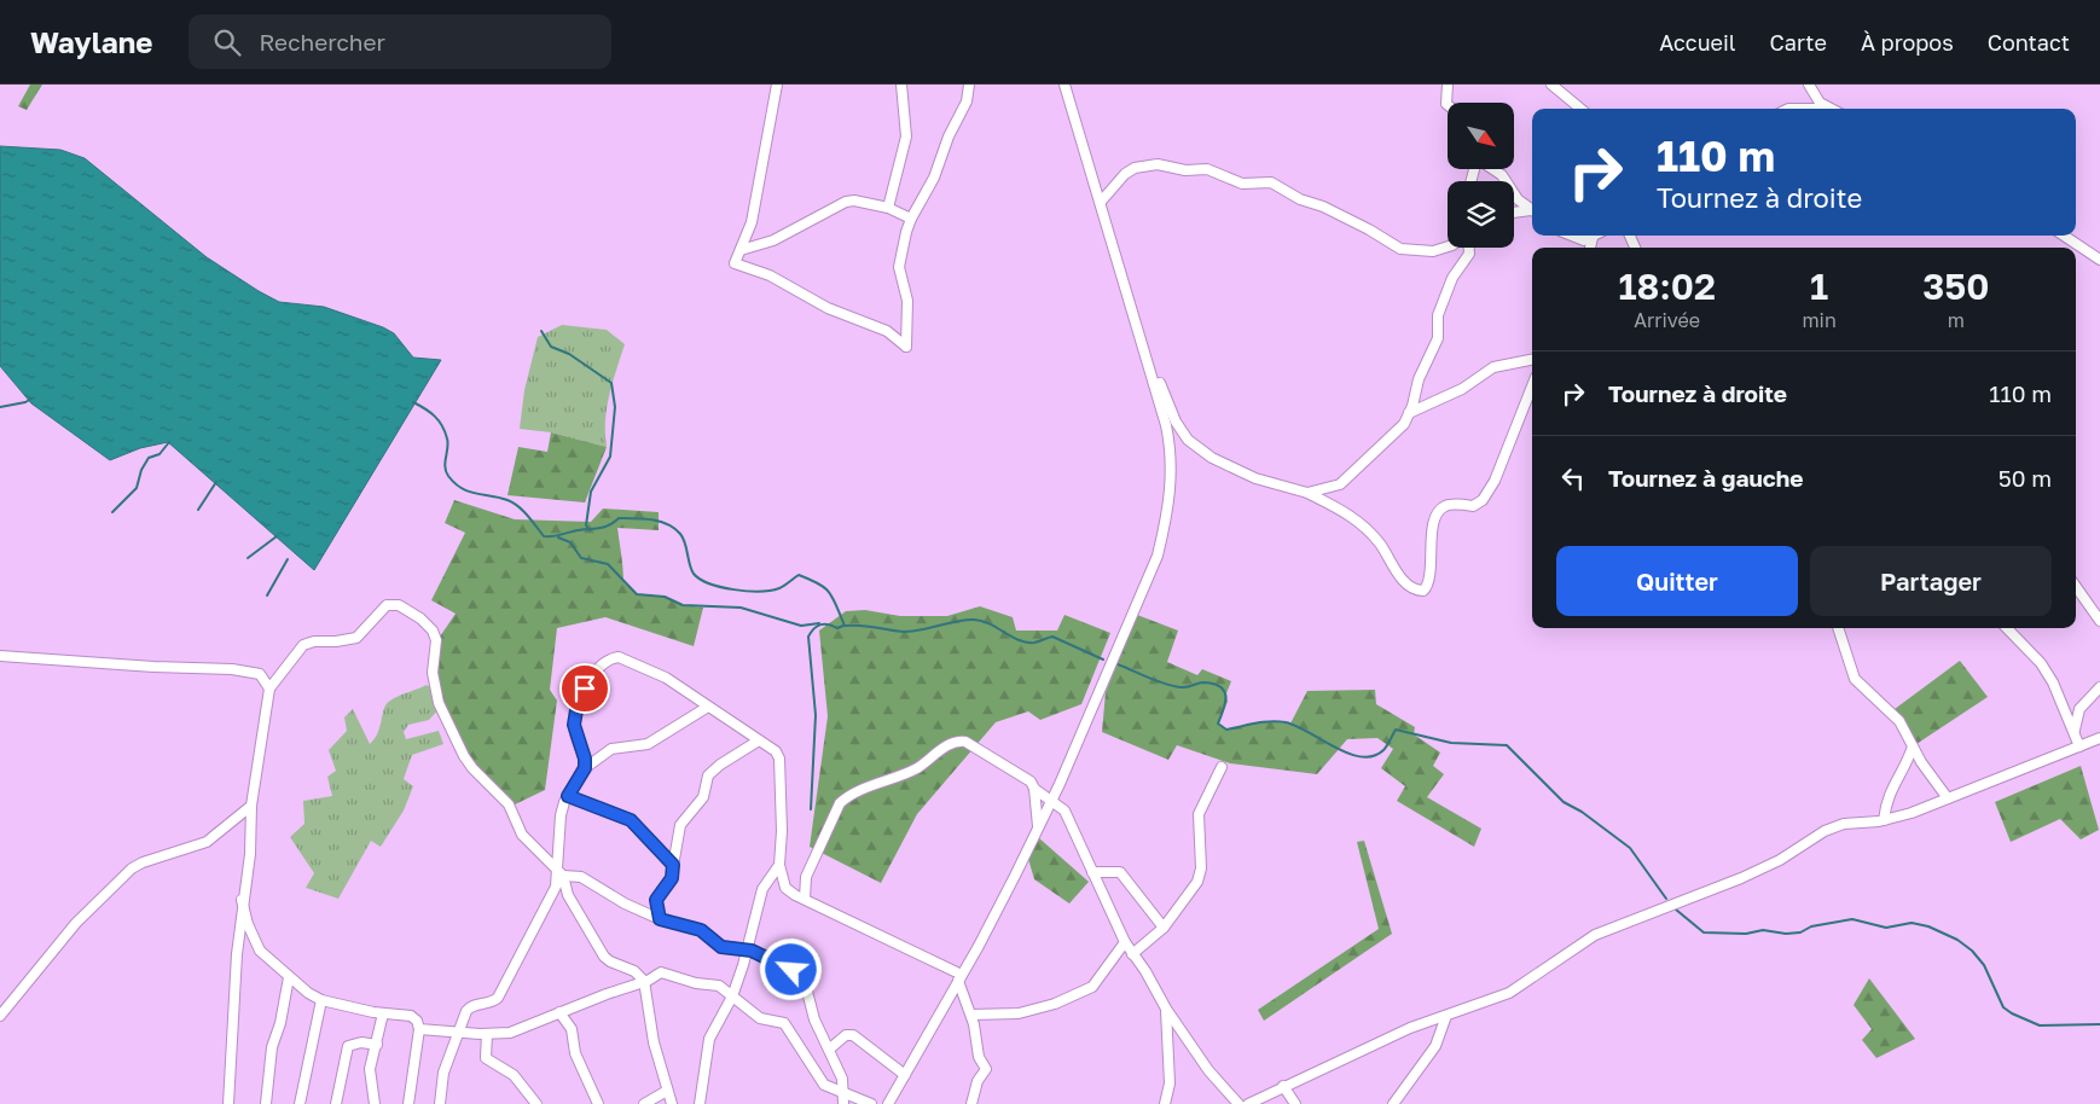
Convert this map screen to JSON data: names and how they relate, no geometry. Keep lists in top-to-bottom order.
{
  "north": "bottom right",
  "page": {
    "header": "Waylane",
    "search": "Rechercher",
    "nav": [
      "Accueil",
      "Carte",
      "À propos",
      "Contact"
    ],
    "turn": ["110 m", "Tournez à droite"],
    "eta": [
      "18:02",
      "Arrivée",
      "1",
      "min",
      "350",
      "m"
    ],
    "list": [
      {
        "name": "Tournez à droite",
        "value": "110 m"
      },
      {
        "name": "Tournez à gauche",
        "value": "50 m"
      }
    ],
    "buttons": ["Quitter", "Partager"]
  }
}
